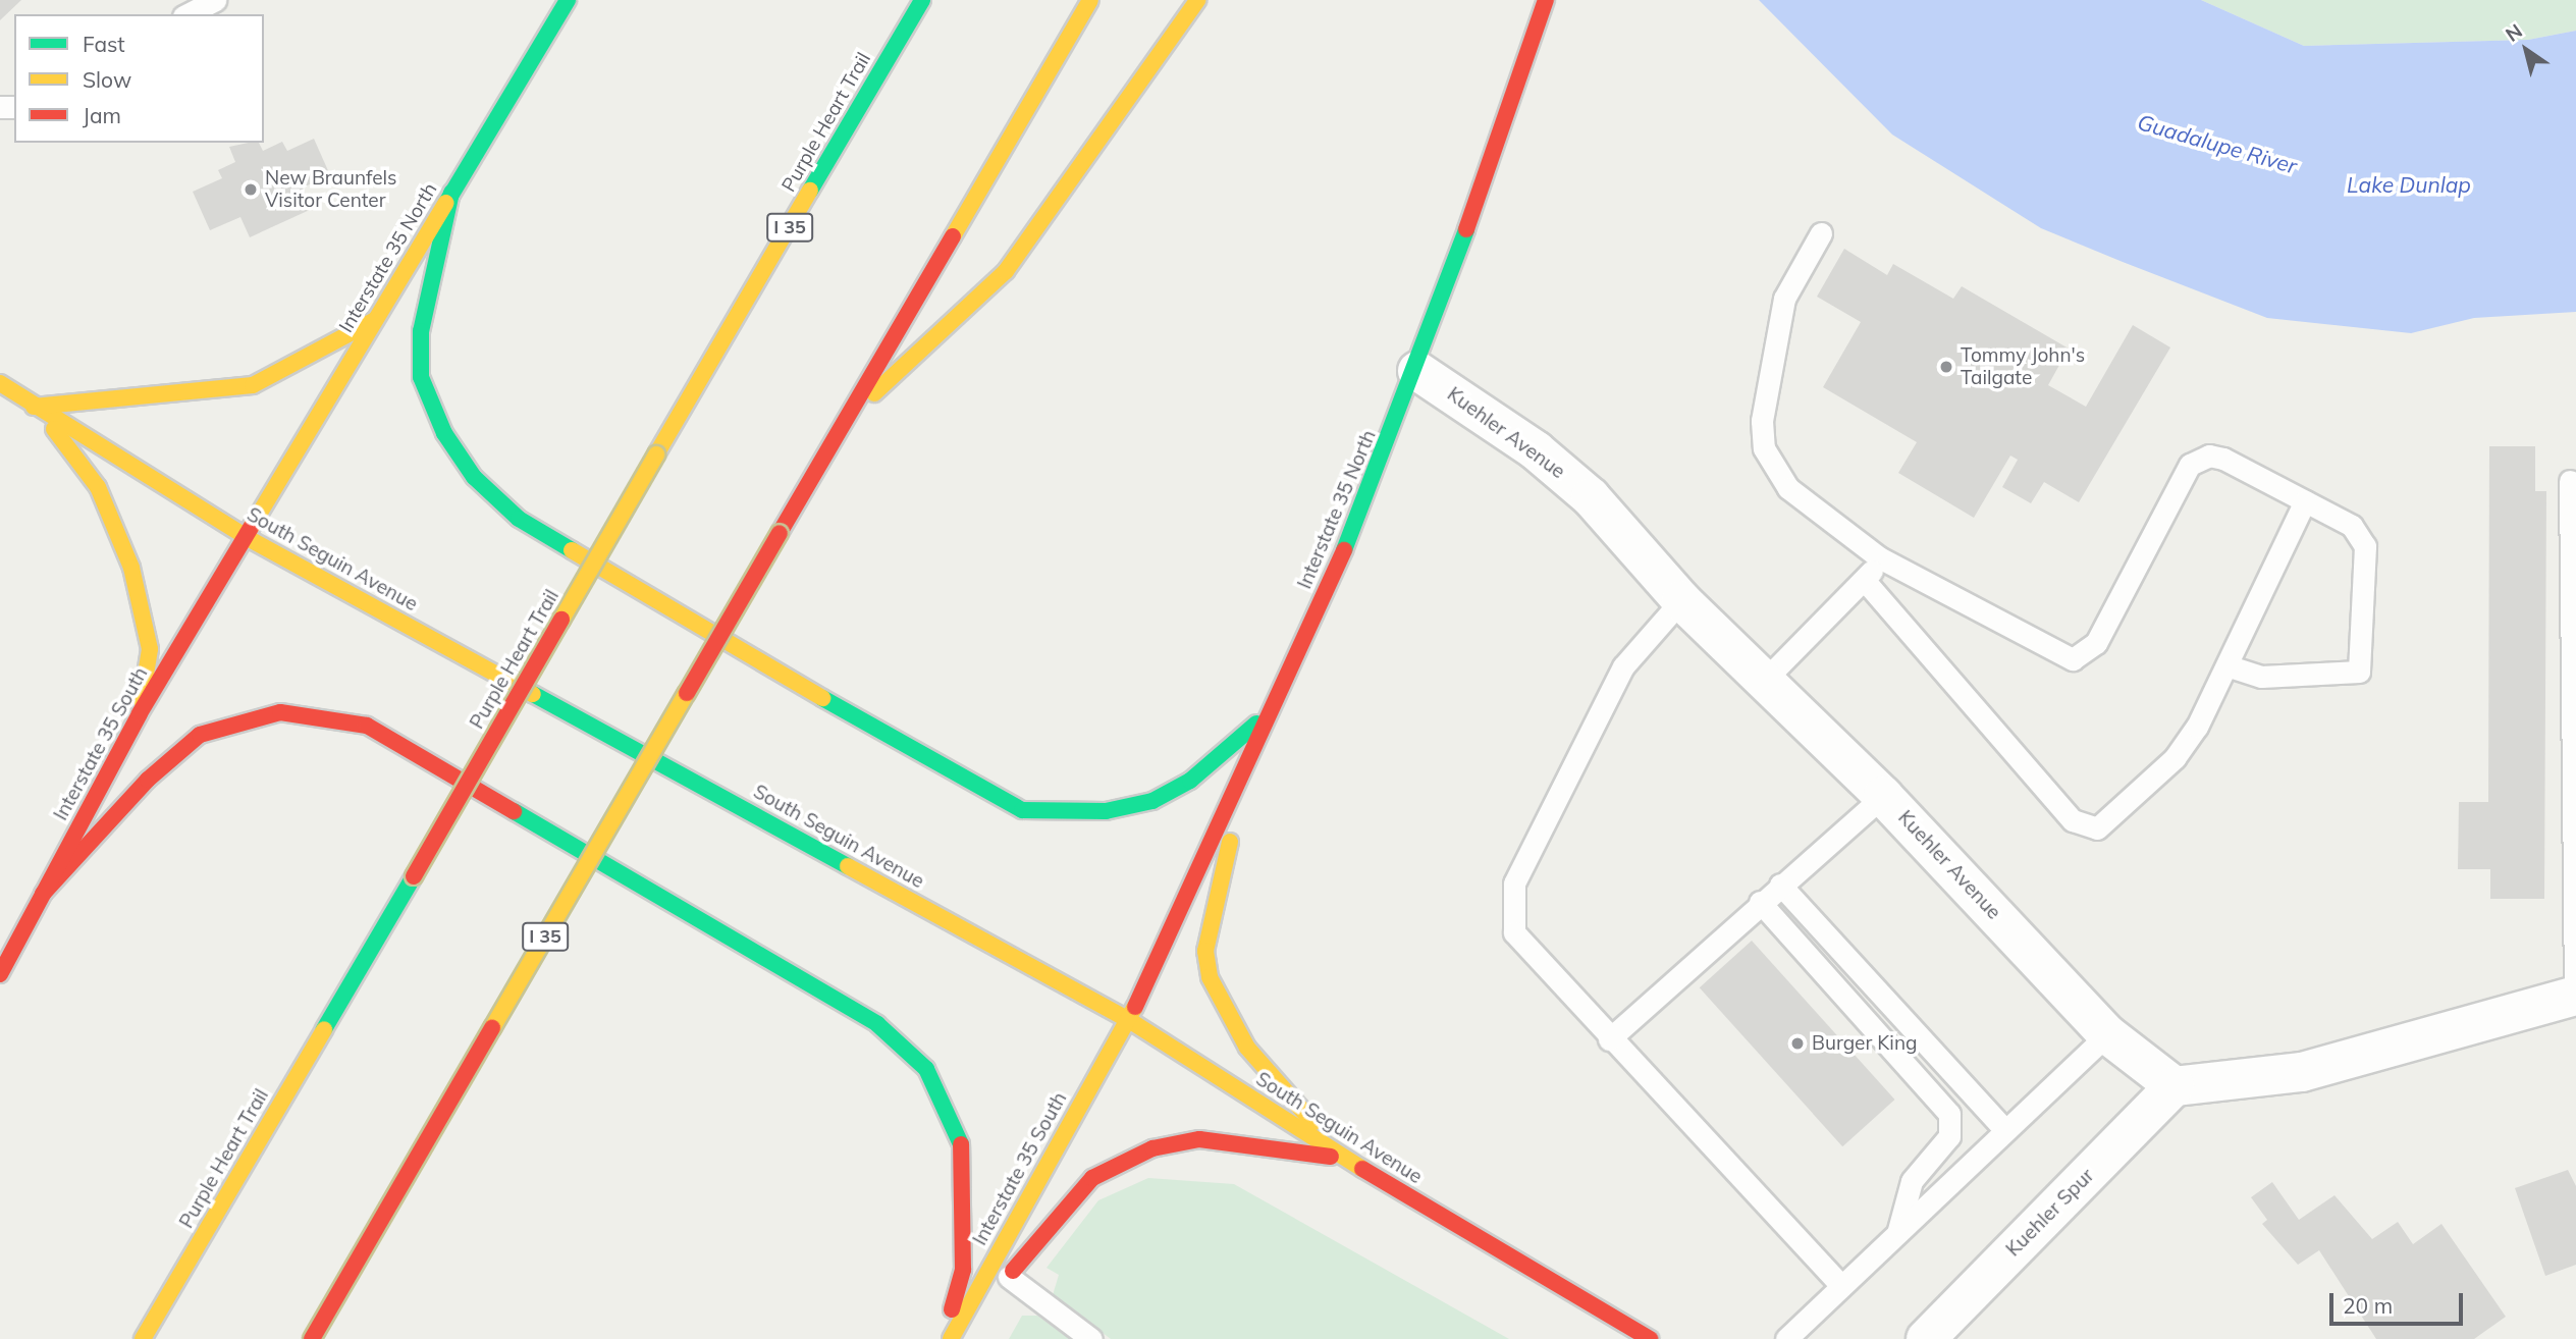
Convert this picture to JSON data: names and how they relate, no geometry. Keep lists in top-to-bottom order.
{
  "streets": {
    "main road": [
      "Purple Heart Trail",
      "I 35",
      "Interstate 35 North",
      "South Seguin Avenue",
      "Interstate 35 South"
    ],
    "street": ["Kuehler Avenue", "Kuehler Spur"]
  },
  "crossings": [
    ["Interstate 35 North", "Kuehler Avenue"],
    ["Interstate 35 North", "South Seguin Avenue"],
    ["Interstate 35 North", "Interstate 35 South"],
    ["Kuehler Avenue", "Kuehler Spur"],
    ["South Seguin Avenue", "Interstate 35 South"]
  ],
  "water": ["Guadalupe River", "Lake Dunlap"],
  "places": ["New Braunfels Visitor Center", "Tommy John's Tailgate", "Burger King"],
  "legend": ["Fast", "Slow", "Jam"],
  "scale_bar": "20 m",
  "north": "top left"
}
